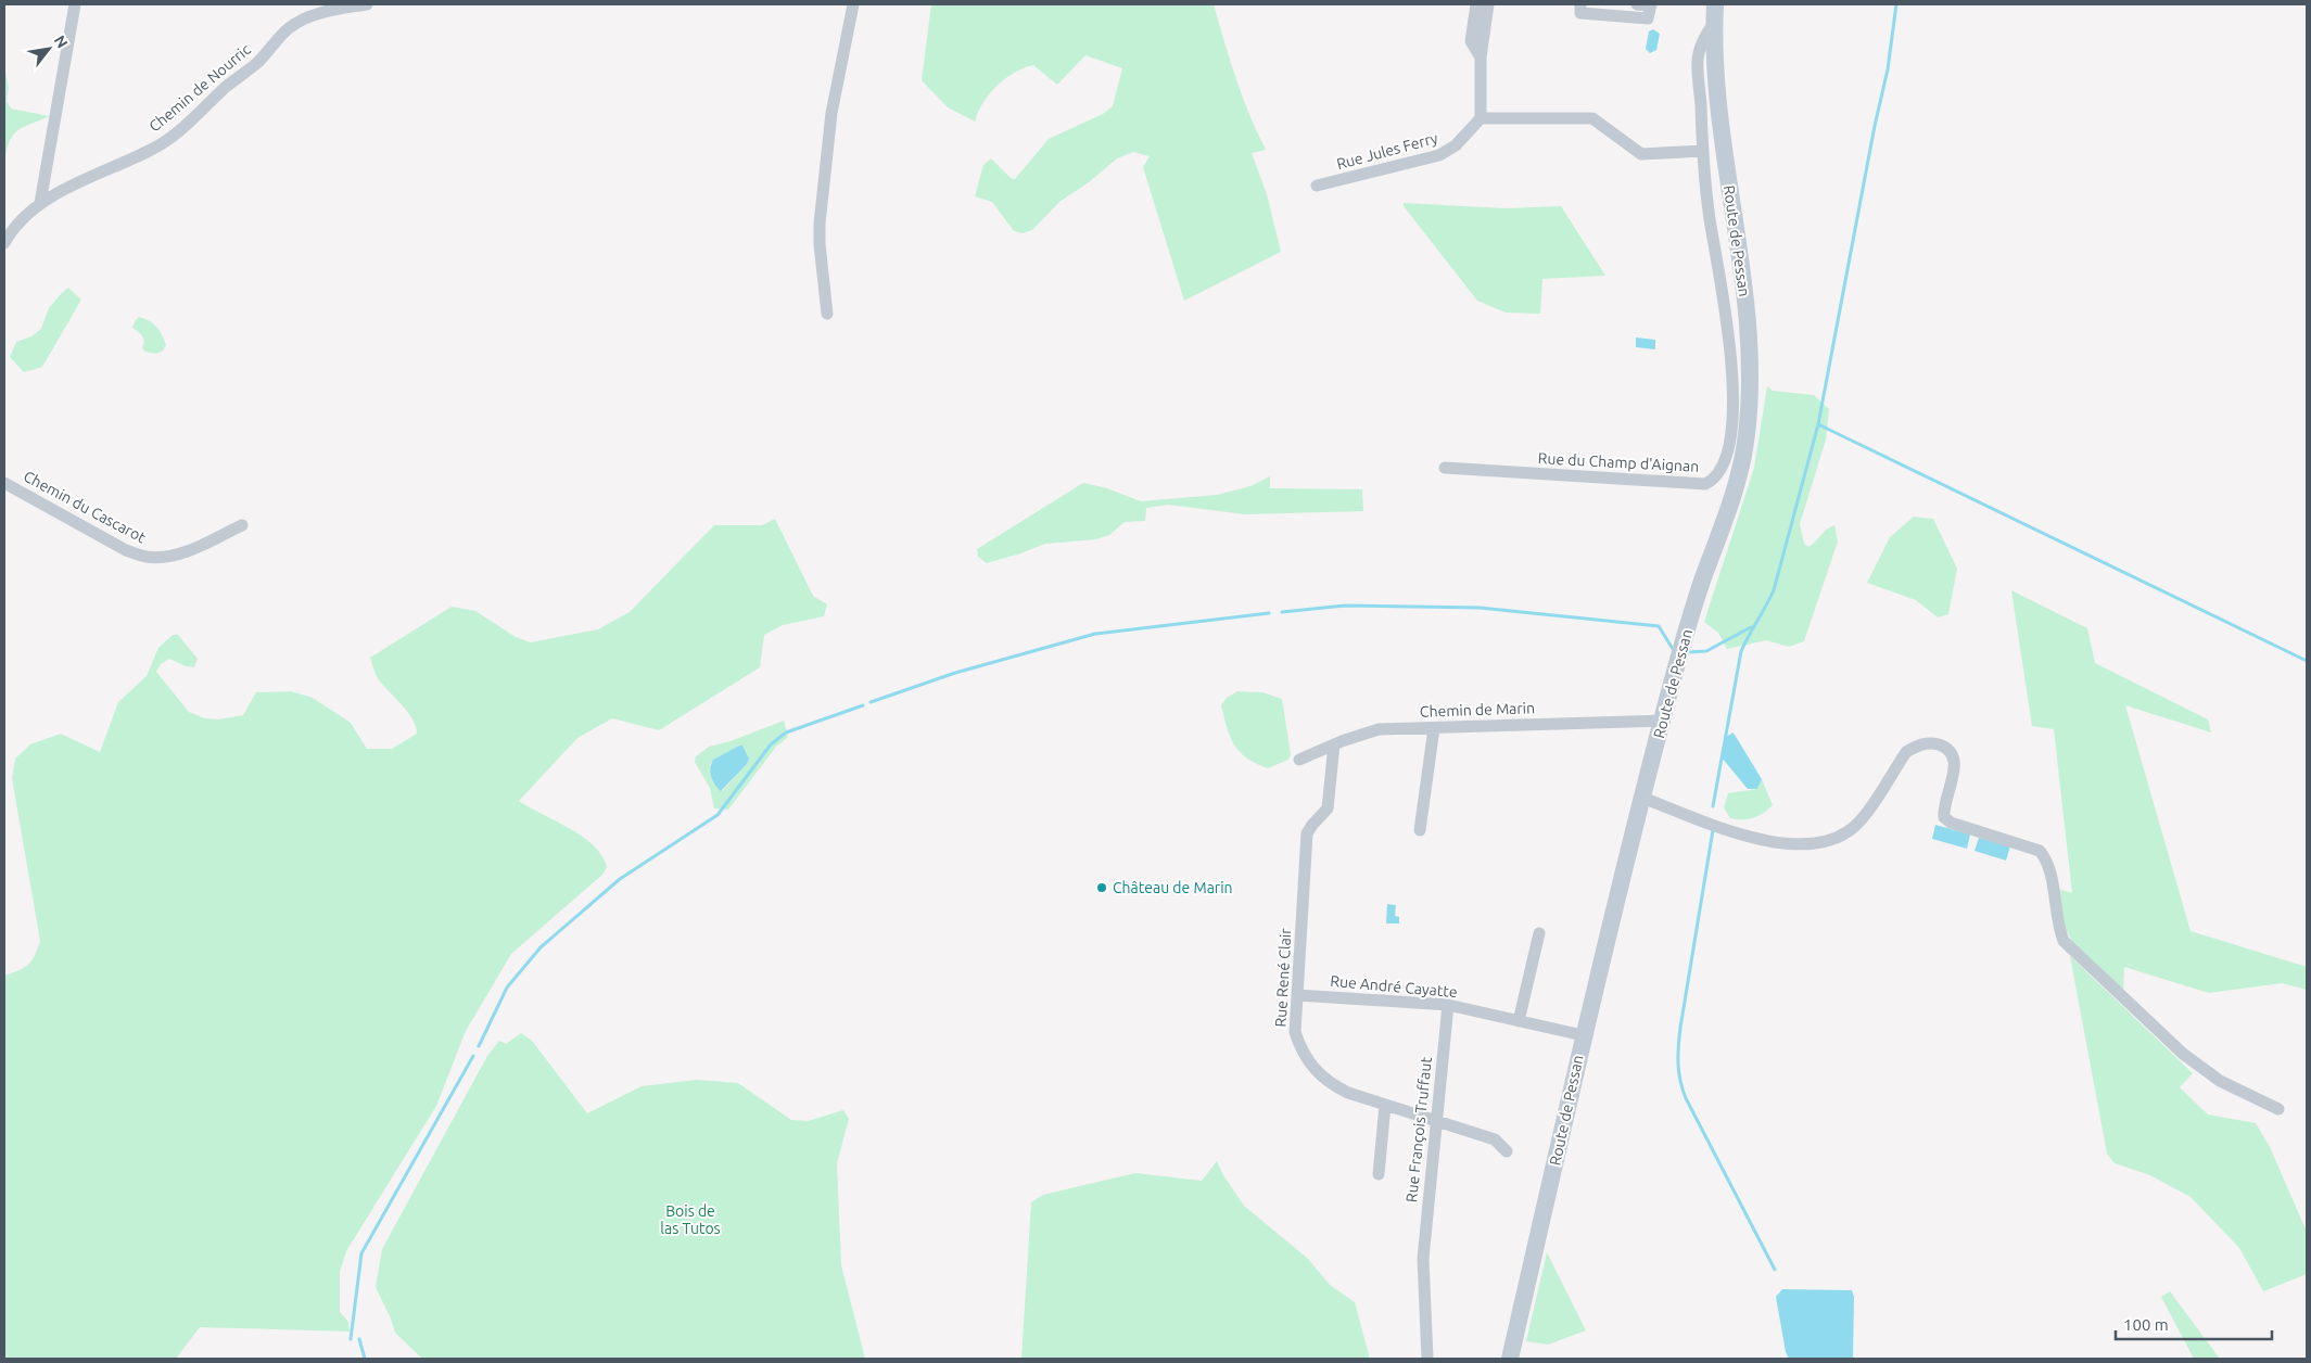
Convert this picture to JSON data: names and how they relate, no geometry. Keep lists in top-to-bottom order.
{
  "streets": {
    "main road": ["Route de Pessan"],
    "street": [
      "Chemin de Nourric",
      "Rue Jules Ferry",
      "Rue du Champ d'Aignan",
      "Chemin du Cascarot",
      "Chemin de Marin",
      "Rue René Clair",
      "Rue André Cayatte",
      "Rue François Truffaut"
    ]
  },
  "crossings": [
    ["Route de Pessan", "Rue du Champ d'Aignan"],
    ["Route de Pessan", "Chemin de Marin"],
    ["Route de Pessan", "Rue André Cayatte"],
    ["Chemin de Marin", "Rue René Clair"],
    ["Rue René Clair", "Rue André Cayatte"],
    ["Rue René Clair", "Rue François Truffaut"],
    ["Rue André Cayatte", "Rue François Truffaut"]
  ],
  "parks": ["Bois de las Tutos"],
  "places": ["Château de Marin"],
  "scale_bar": "100 m",
  "north": "top right"
}
